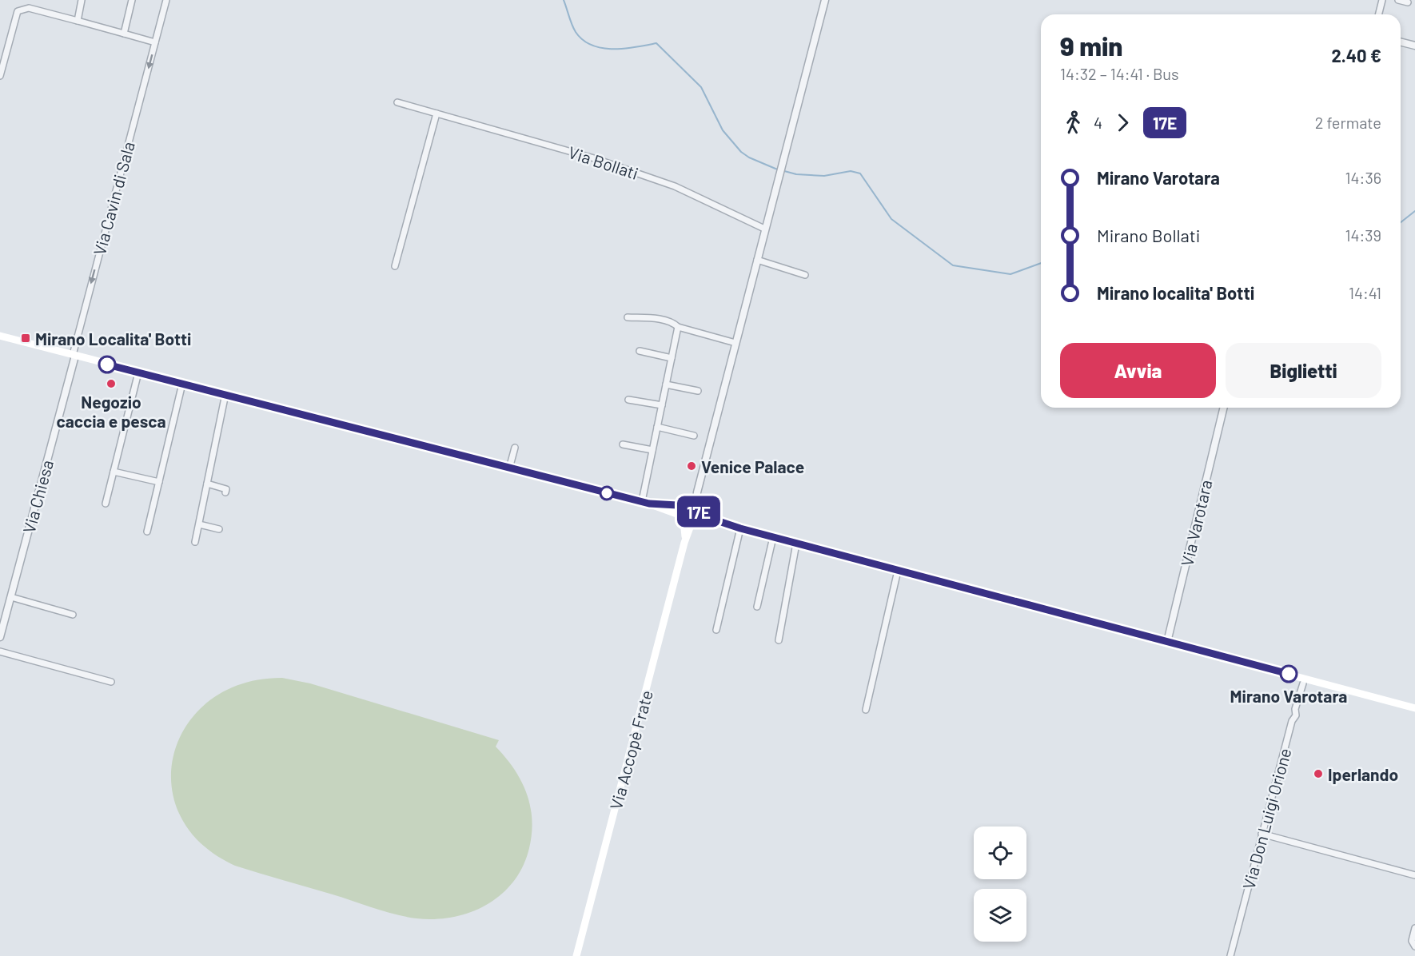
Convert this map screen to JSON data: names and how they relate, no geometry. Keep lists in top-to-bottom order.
{
  "streets": {
    "main road": ["Via Accopè Frate"],
    "street": [
      "Via Bollati",
      "Via Cavin di Sala",
      "Via Chiesa",
      "Via Varotara",
      "Via Don Luigi Orione"
    ]
  },
  "crossings": [
    ["Via Cavin di Sala", "Via Chiesa"]
  ],
  "one_way": ["Via Cavin di Sala"],
  "places": {
    "transit": ["Mirano Localita' Botti"],
    "other": [
      "Negozio caccia e pesca",
      "Venice Palace",
      "Mirano Varotara",
      "Iperlando"
    ]
  },
  "lines": ["bus line 17E"],
  "page": {
    "on_map": "17E",
    "heading": ["9 min", "14:32 – 14:41 · Bus", "2.40 €"],
    "legs": ["4", "17E", "2 fermate"],
    "list": [
      {
        "name": "Mirano Varotara",
        "value": "14:36"
      },
      {
        "name": "Mirano Bollati",
        "value": "14:39"
      },
      {
        "name": "Mirano localita' Botti",
        "value": "14:41"
      }
    ],
    "buttons": ["Avvia", "Biglietti"]
  }
}
